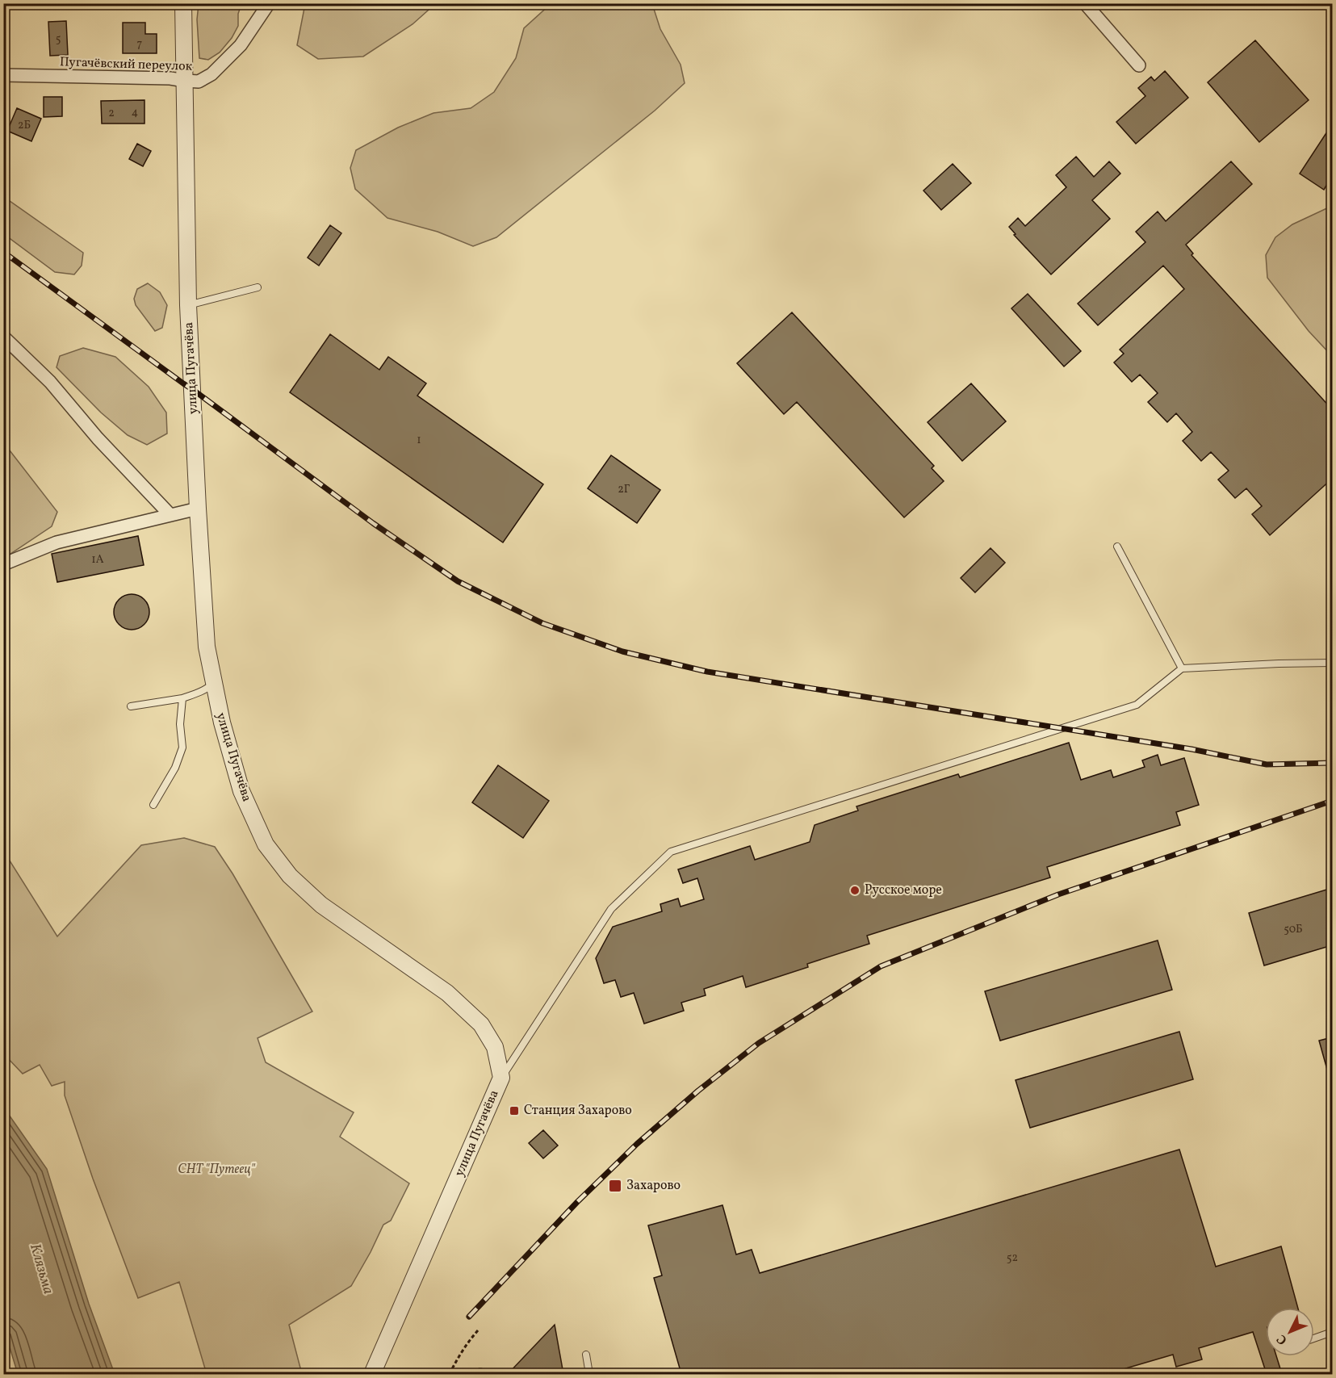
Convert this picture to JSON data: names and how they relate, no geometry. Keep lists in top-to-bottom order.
{
  "streets": {
    "street": ["Пугачёвский переулок", "улица Пугачёва"]
  },
  "crossings": [
    ["Пугачёвский переулок", "улица Пугачёва"]
  ],
  "water": ["Клязьма"],
  "parks": ["СНТ \"Путеец\""],
  "places": {
    "other": ["Русское море"],
    "transit": ["Станция Захарово", "Захарово"]
  },
  "house_numbers": [
    "5",
    "7",
    "4",
    "2",
    "2Б",
    "1",
    "2Г",
    "1А",
    "50Б",
    "52"
  ],
  "north": "bottom left"
}
